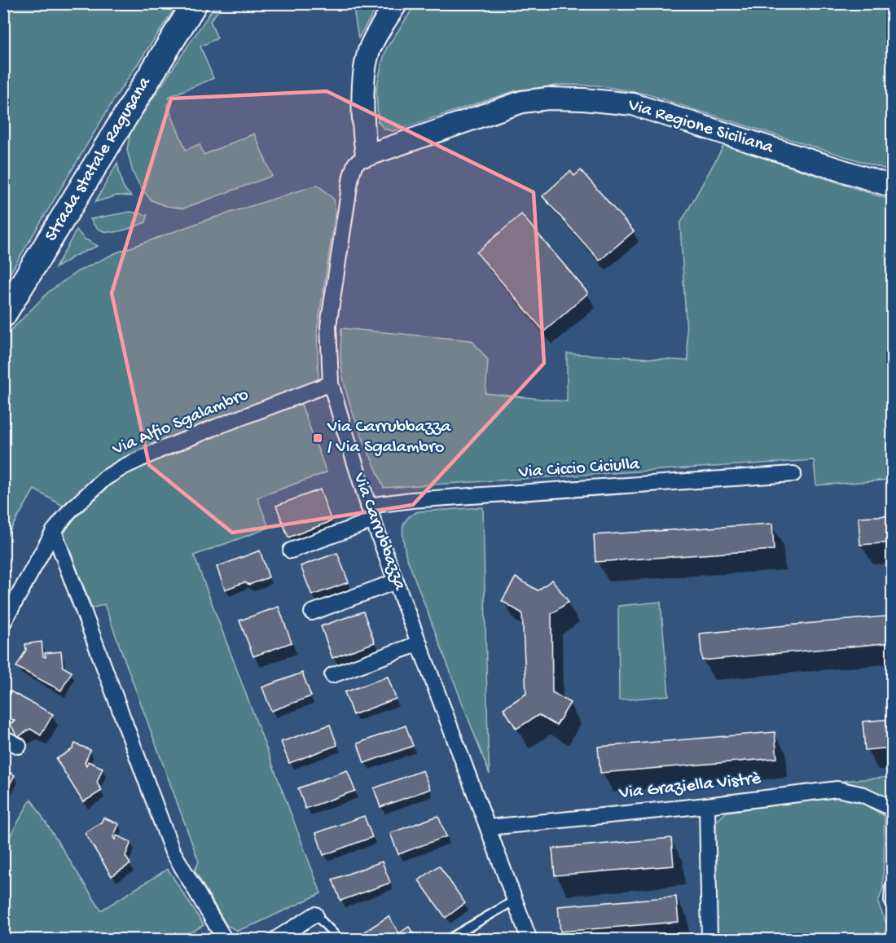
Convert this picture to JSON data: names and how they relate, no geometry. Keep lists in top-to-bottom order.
{
  "streets": {
    "main road": ["Via Regione Siciliana", "Strada statale Ragusana"],
    "street": [
      "Via Alfio Sgalambro",
      "Via Ciccio Ciciulla",
      "Via Carrubbazza",
      "Via Graziella Vistrè"
    ]
  },
  "crossings": [
    ["Via Regione Siciliana", "Via Carrubbazza"],
    ["Via Alfio Sgalambro", "Via Carrubbazza"],
    ["Via Ciccio Ciciulla", "Via Carrubbazza"],
    ["Via Carrubbazza", "Via Graziella Vistrè"]
  ],
  "places": {
    "transit": ["Via Carrubbazza / Via Sgalambro"]
  }
}
